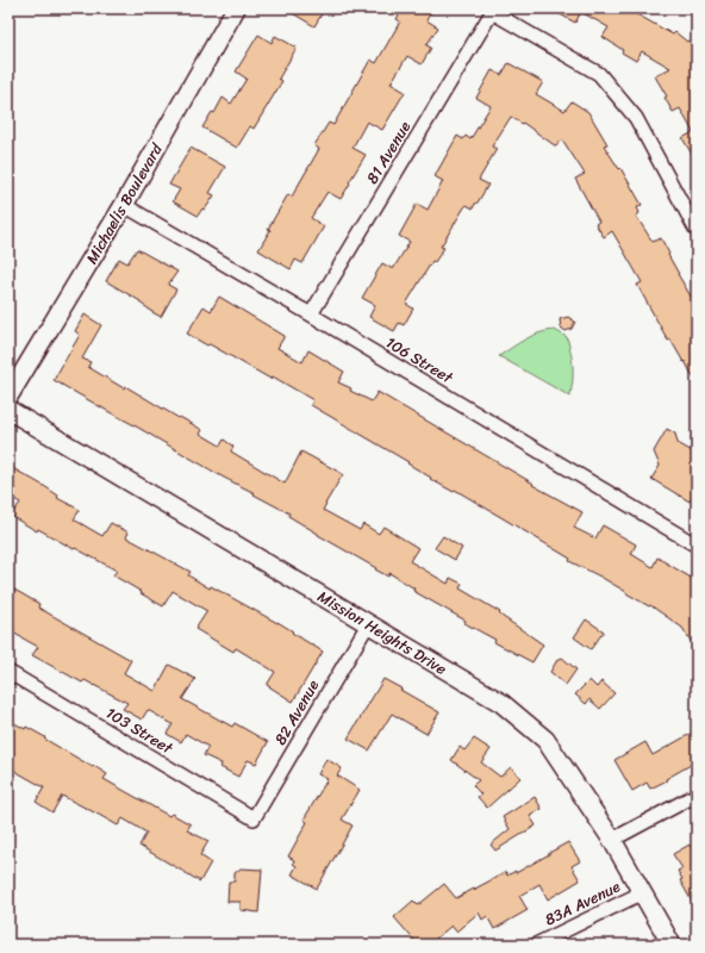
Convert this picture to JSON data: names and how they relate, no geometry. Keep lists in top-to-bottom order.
{
  "streets": {
    "street": [
      "81 Avenue",
      "Michaelis Boulevard",
      "106 Street",
      "Mission Heights Drive",
      "82 Avenue",
      "103 Street",
      "83A Avenue"
    ]
  },
  "crossings": [
    ["81 Avenue", "106 Street"],
    ["Michaelis Boulevard", "106 Street"],
    ["Mission Heights Drive", "82 Avenue"],
    ["Mission Heights Drive", "83A Avenue"],
    ["82 Avenue", "103 Street"]
  ]
}
